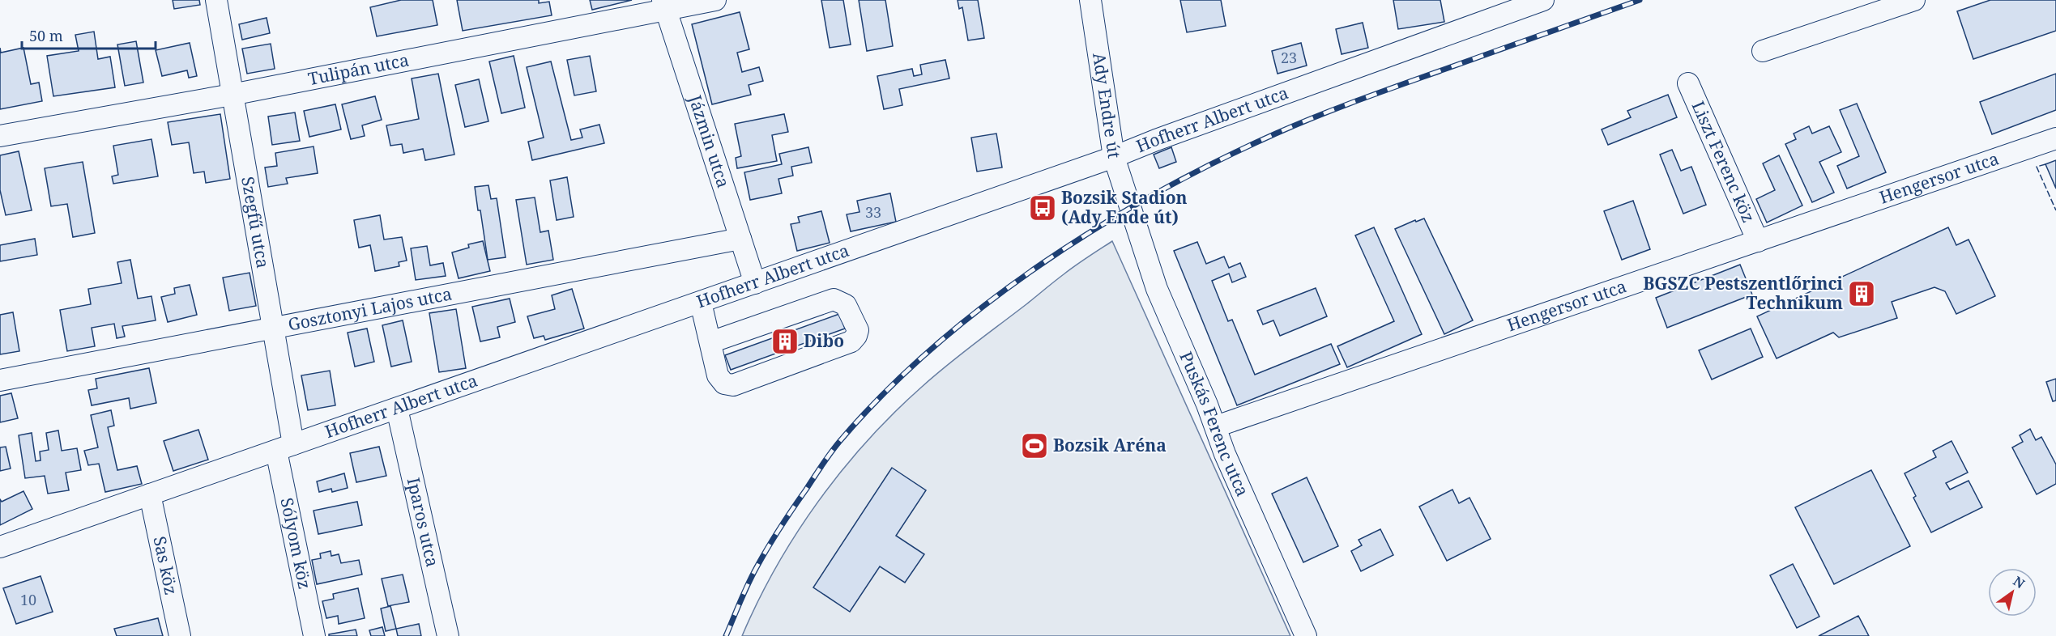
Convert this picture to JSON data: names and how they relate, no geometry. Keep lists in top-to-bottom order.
{
  "streets": {
    "street": [
      "Tulipán utca",
      "Ady Endre út",
      "Hofherr Albert utca",
      "Jázmin utca",
      "Liszt Ferenc köz",
      "Hengersor utca",
      "Szegfű utca",
      "Gosztonyi Lajos utca",
      "Puskás Ferenc utca",
      "Iparos utca",
      "Sólyom köz",
      "Sas köz"
    ]
  },
  "crossings": [
    ["Tulipán utca", "Jázmin utca"],
    ["Tulipán utca", "Szegfű utca"],
    ["Ady Endre út", "Hofherr Albert utca"],
    ["Ady Endre út", "Puskás Ferenc utca"],
    ["Hofherr Albert utca", "Jázmin utca"],
    ["Hofherr Albert utca", "Szegfű utca"],
    ["Hofherr Albert utca", "Iparos utca"],
    ["Hofherr Albert utca", "Sólyom köz"],
    ["Hofherr Albert utca", "Sas köz"],
    ["Jázmin utca", "Gosztonyi Lajos utca"],
    ["Liszt Ferenc köz", "Hengersor utca"],
    ["Hengersor utca", "Puskás Ferenc utca"],
    ["Szegfű utca", "Gosztonyi Lajos utca"],
    ["Szegfű utca", "Sólyom köz"]
  ],
  "places": {
    "bus stop": ["Bozsik Stadion (Ady Ende út)"],
    "building": ["BGSZC Pestszentlőrinci Technikum", "Dibo"],
    "sports": ["Bozsik Aréna"]
  },
  "house_numbers": ["23", "33", "10"],
  "scale_bar": "50 m",
  "north": "top right"
}
